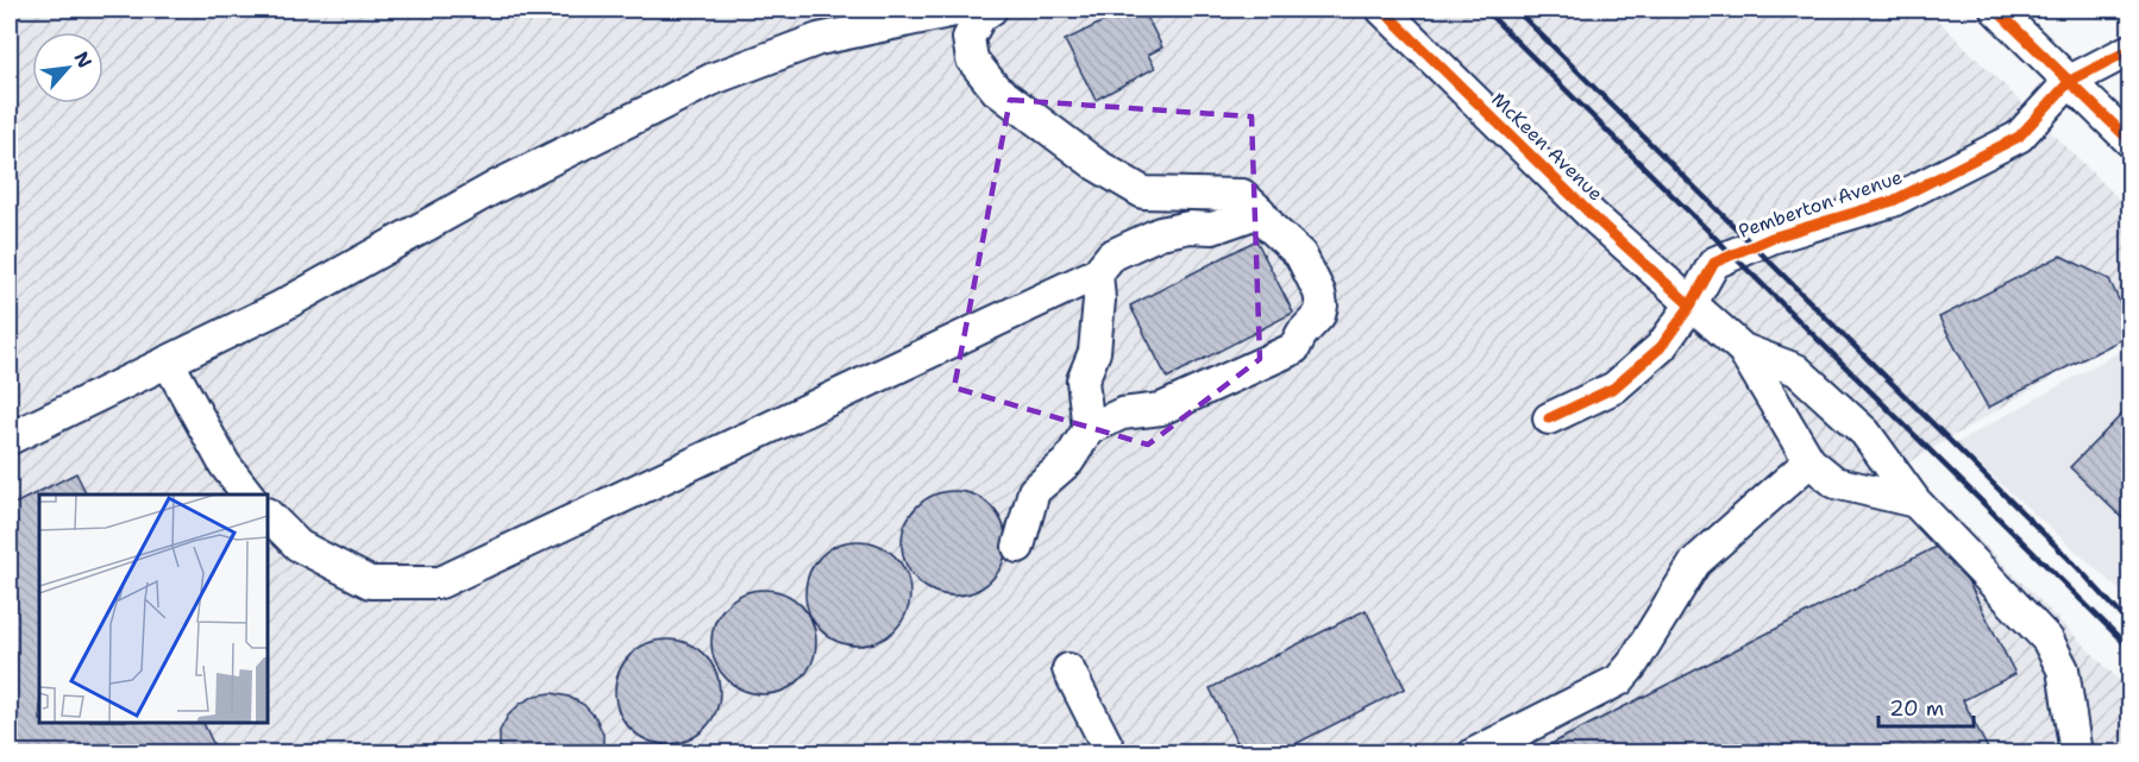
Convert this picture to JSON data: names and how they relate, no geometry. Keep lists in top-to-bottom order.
{
  "streets": {
    "street": ["McKeen Avenue", "Pemberton Avenue"]
  },
  "crossings": [
    ["McKeen Avenue", "Pemberton Avenue"]
  ],
  "scale_bar": "20 m",
  "north": "top right"
}
